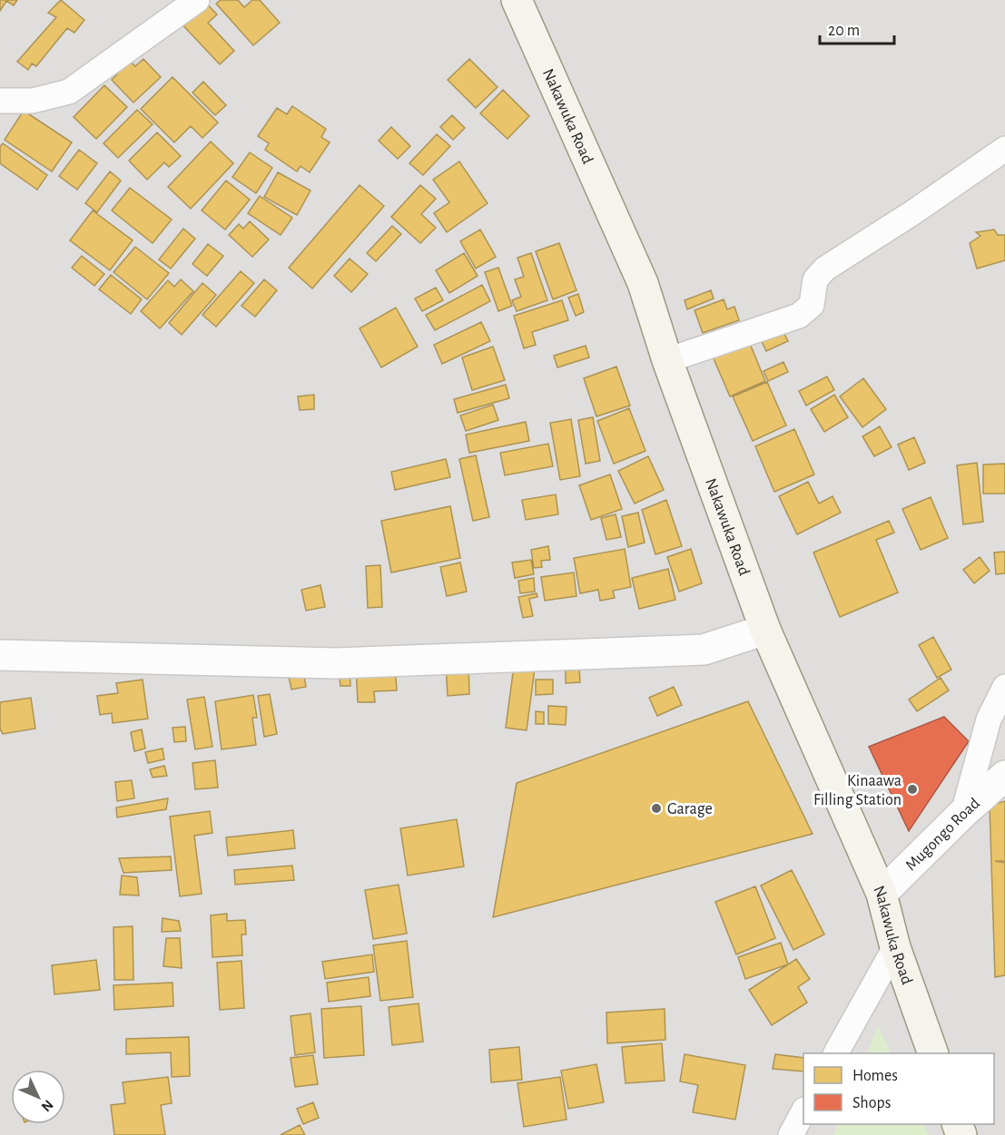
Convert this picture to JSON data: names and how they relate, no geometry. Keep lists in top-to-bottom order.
{
  "streets": {
    "main road": ["Nakawuka Road"],
    "street": ["Mugongo Road"]
  },
  "crossings": [
    ["Nakawuka Road", "Mugongo Road"]
  ],
  "places": ["Kinaawa Filling Station", "Garage"],
  "legend": ["Homes", "Shops"],
  "scale_bar": "20 m",
  "north": "bottom right"
}
